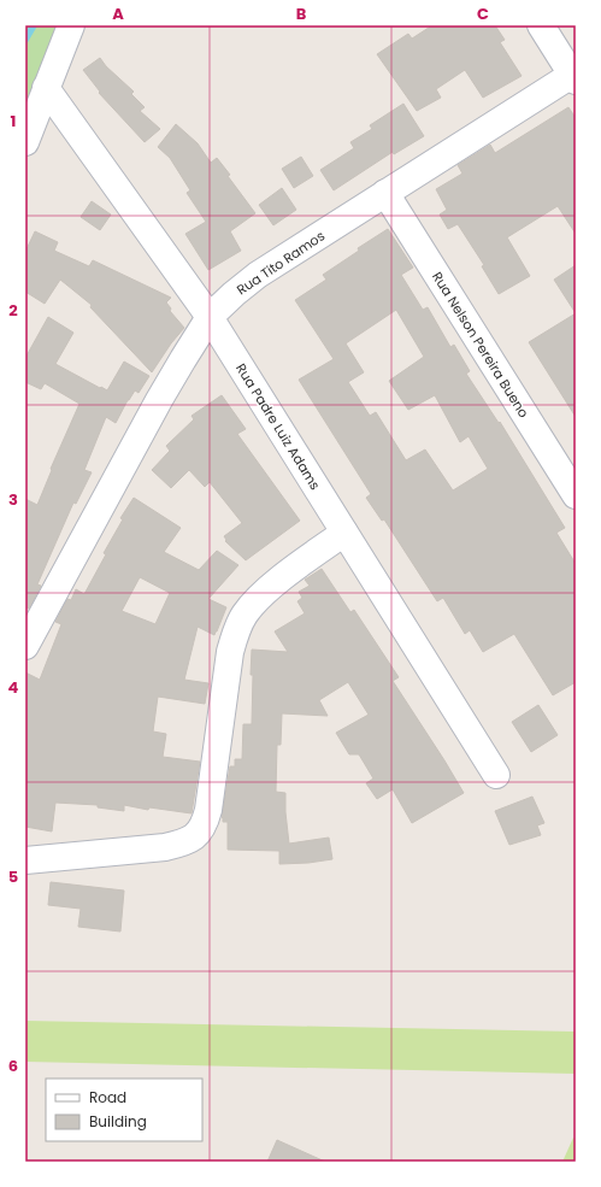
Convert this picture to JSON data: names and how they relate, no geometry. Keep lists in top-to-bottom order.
{
  "streets": {
    "street": ["Rua Tito Ramos", "Rua Nelson Pereira Bueno", "Rua Padre Luiz Adams"]
  },
  "crossings": [
    ["Rua Tito Ramos", "Rua Nelson Pereira Bueno"],
    ["Rua Tito Ramos", "Rua Padre Luiz Adams"]
  ],
  "legend": ["Road", "Building"],
  "grid": {
    "columns": ["A", "B", "C"],
    "rows": [
      "1",
      "2",
      "3",
      "4",
      "5",
      "6"
    ]
  }
}
